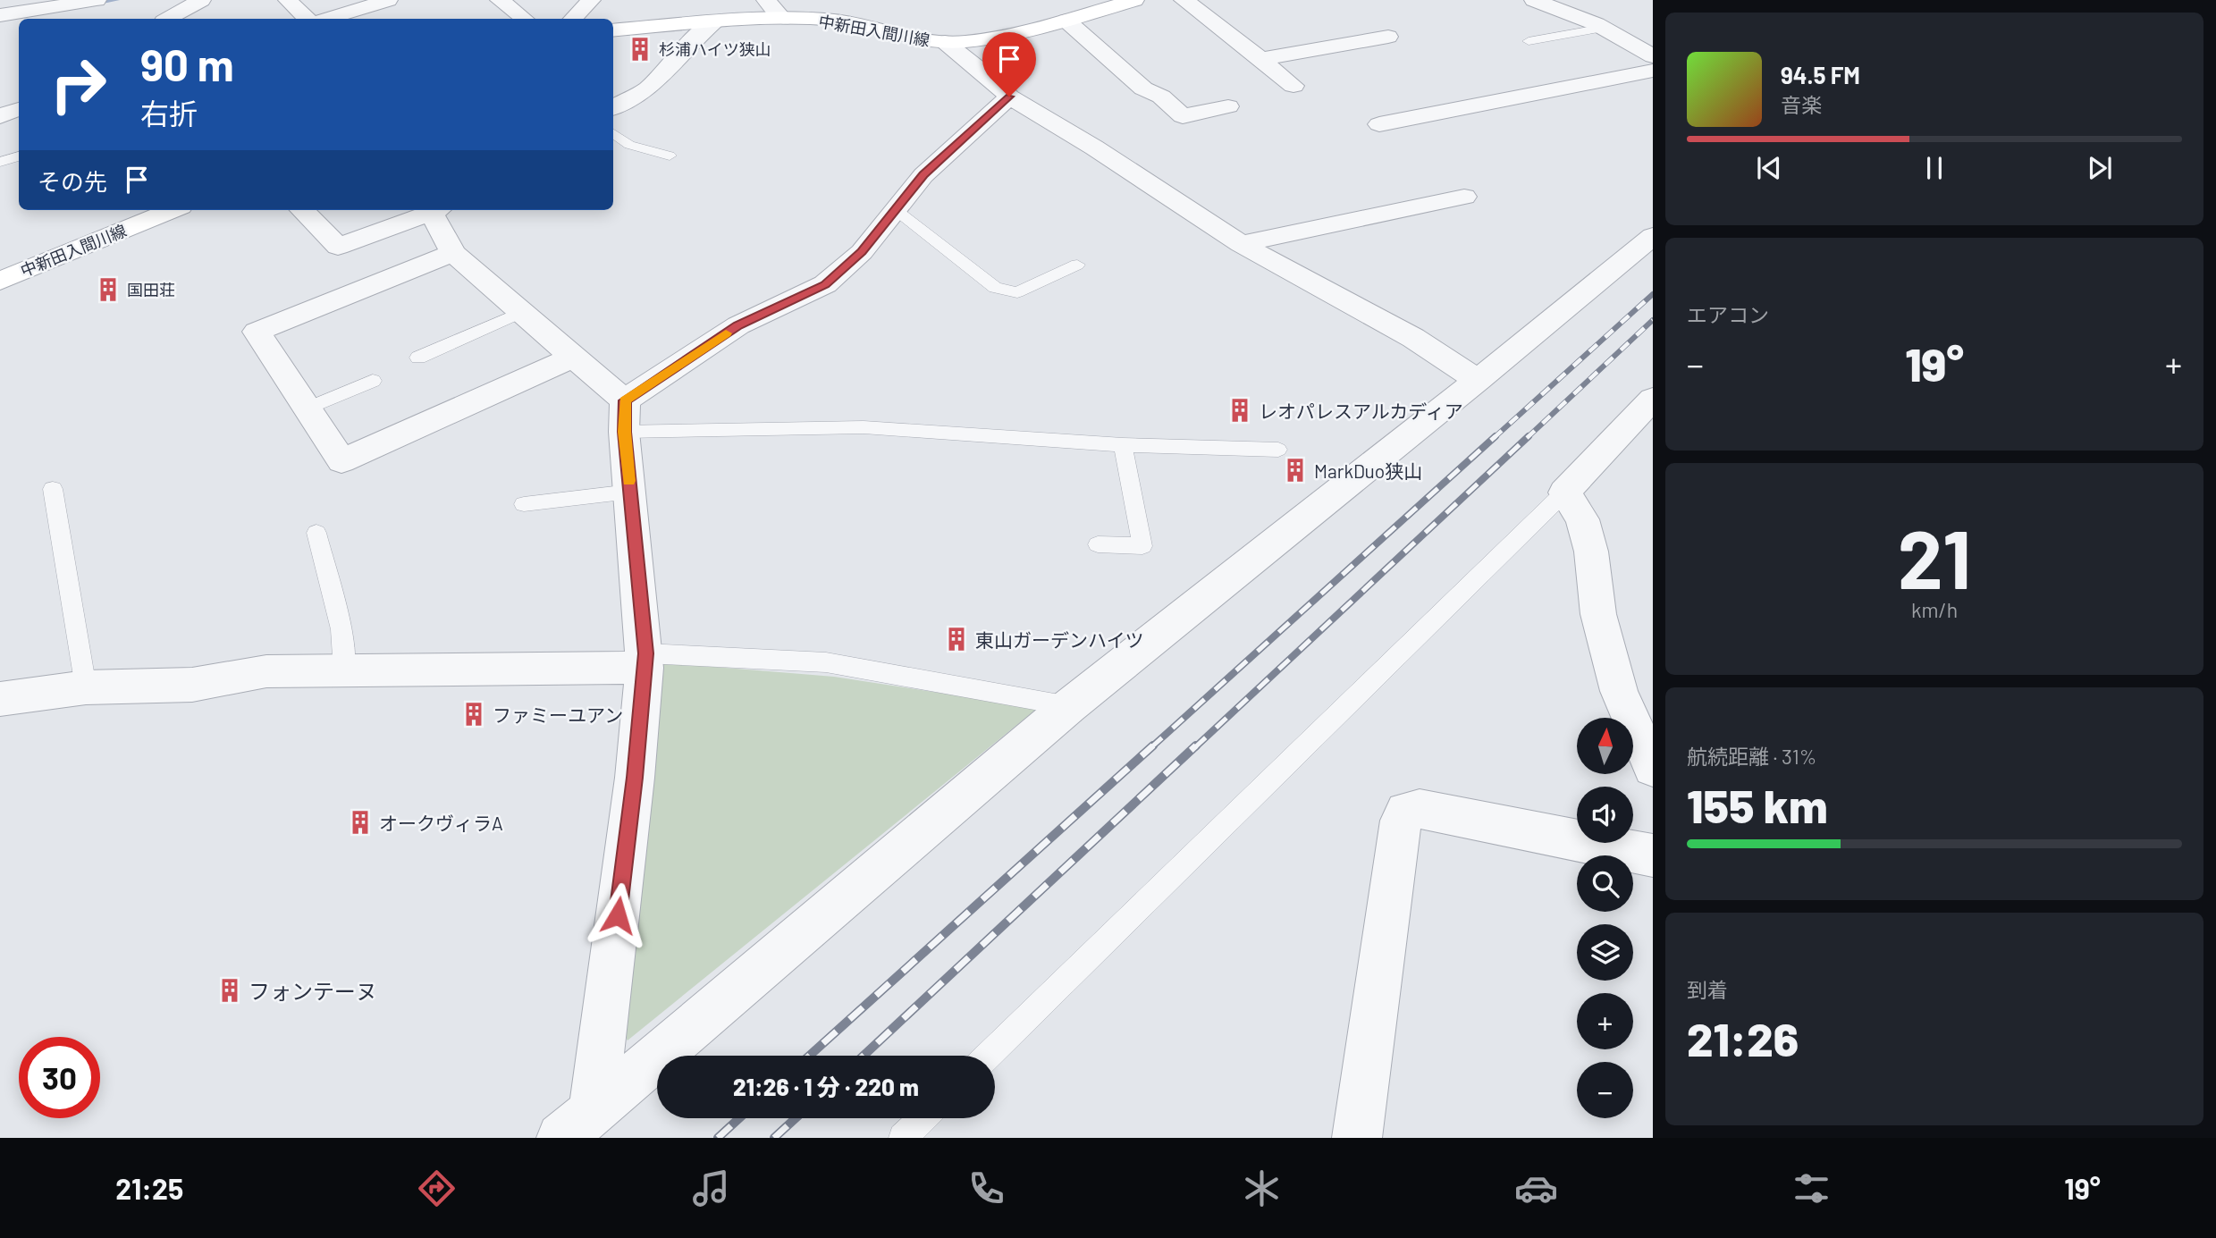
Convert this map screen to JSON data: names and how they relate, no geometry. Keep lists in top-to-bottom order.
{
  "streets": {
    "main road": ["中新田入間川線"]
  },
  "places": {
    "building": [
      "杉浦ハイツ狭山",
      "国田荘",
      "レオパレスアルカディア",
      "MarkDuo狭山",
      "東山ガーデンハイツ",
      "ファミーユアン",
      "オークヴィラA",
      "フォンテーヌ"
    ]
  },
  "north": "top",
  "page": {
    "turn": ["90 m", "右折"],
    "song": ["94.5 FM", "音楽"],
    "then": "その先",
    "tile": [
      "エアコン",
      ["21", "km/h"],
      ["航続距離 · 31%", "155 km"],
      ["到着", "21:26"]
    ],
    "heat": ["−", "19°", "+"],
    "map_buttons": ["+", "−"],
    "limit": "30",
    "trip": "21:26 · 1 分 · 220 m",
    "tabs": ["21:25", "19°"]
  }
}
